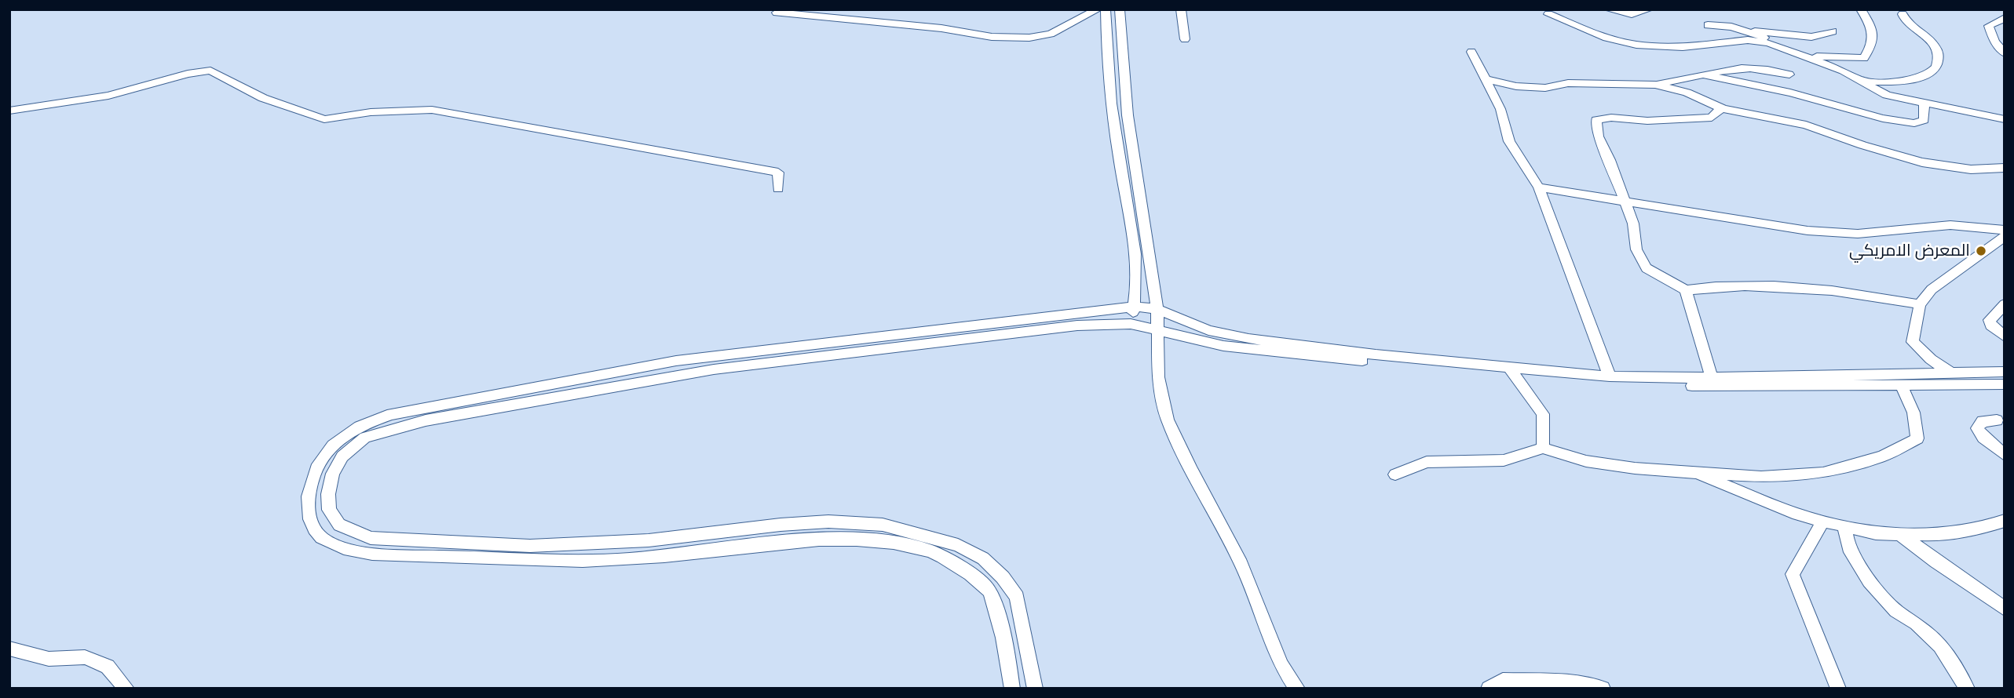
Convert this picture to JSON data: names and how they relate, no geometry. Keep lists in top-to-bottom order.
{
  "places": ["المعرض الامريكي"]
}
